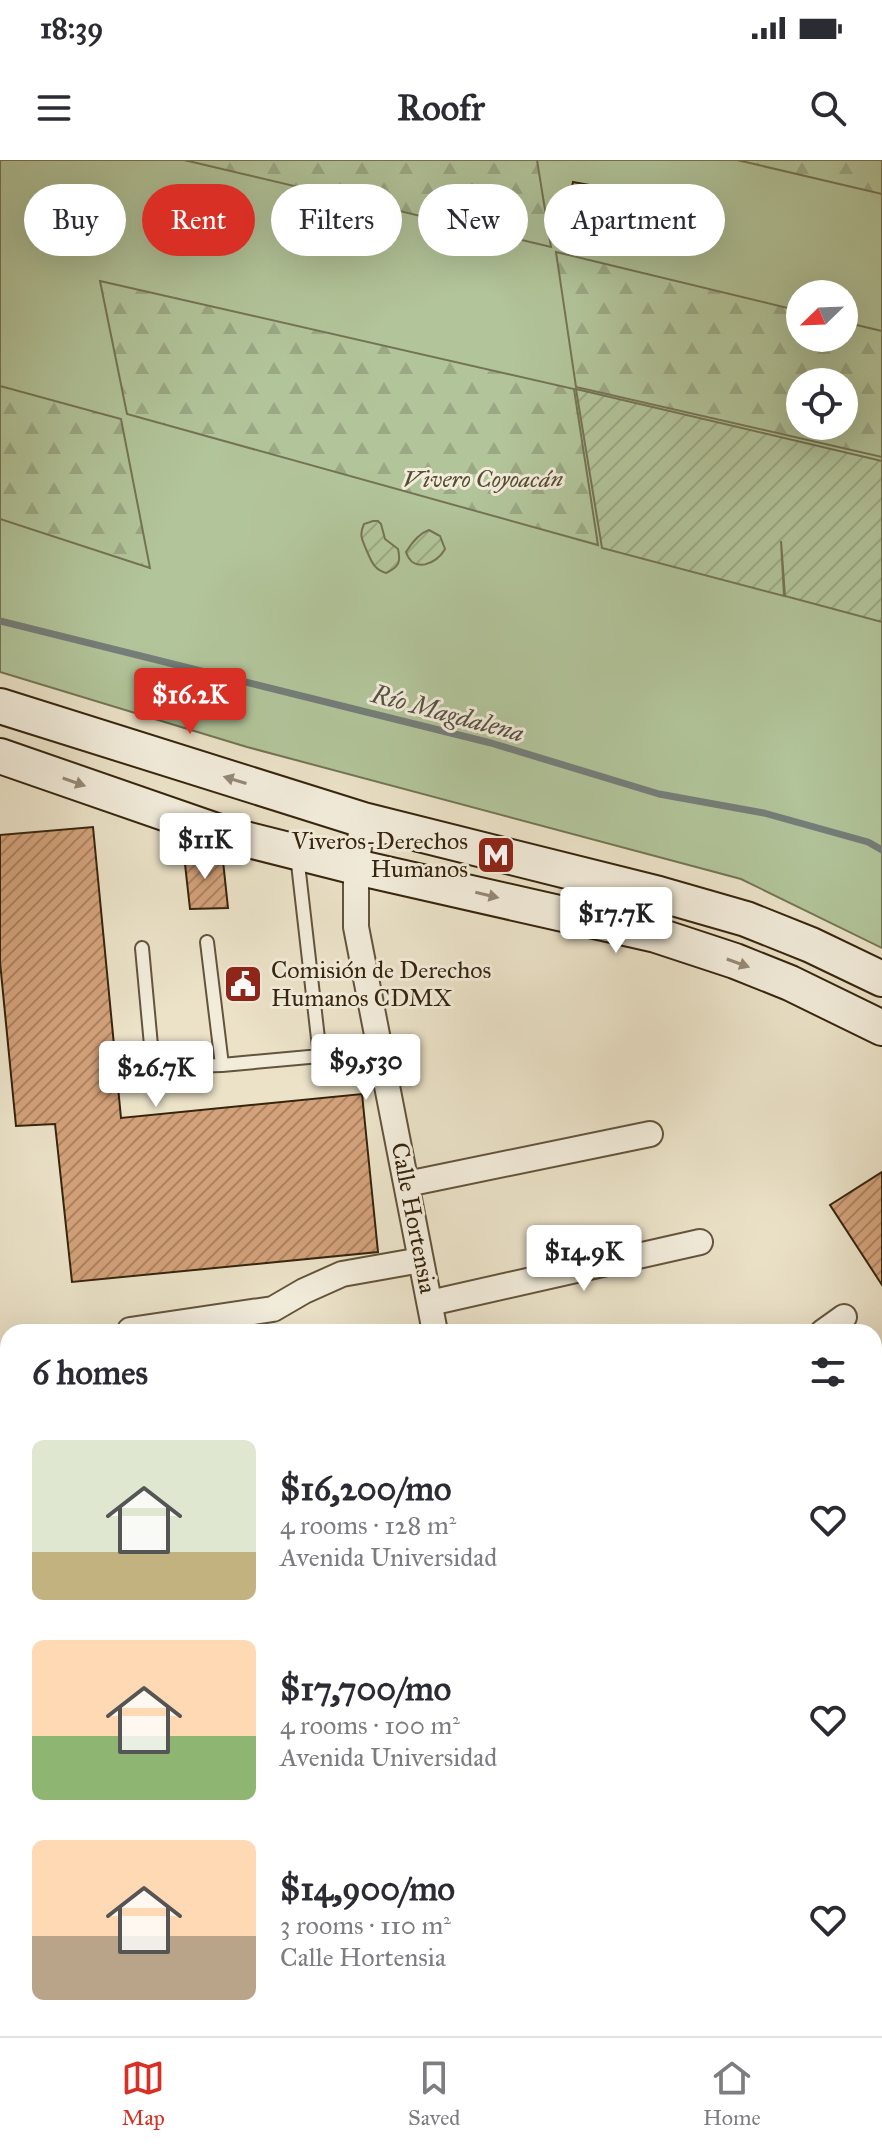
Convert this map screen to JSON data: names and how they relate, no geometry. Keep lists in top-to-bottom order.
{
  "streets": {
    "street": ["Calle Hortensia"]
  },
  "water": ["Río Magdalena"],
  "parks": ["Vivero Coyoacán"],
  "places": {
    "metro station": ["Viveros-Derechos Humanos"],
    "public building": ["Comisión de Derechos Humanos CDMX"]
  },
  "north": "bottom left",
  "page": {
    "status": "18:39",
    "header": "Roofr",
    "chip": [
      "Buy",
      "Rent",
      "Filters",
      "New",
      "Apartment"
    ],
    "price": [
      "$16.2K",
      "$11K",
      "$17.7K",
      "$9,530",
      "$26.7K",
      "$14.9K"
    ],
    "heading": "6 homes",
    "list": [
      {
        "name": "$16,200/mo",
        "note": "4 rooms · 128 m² · Avenida Universidad"
      },
      {
        "name": "$17,700/mo",
        "note": "4 rooms · 100 m² · Avenida Universidad"
      },
      {
        "name": "$14,900/mo",
        "note": "3 rooms · 110 m² · Calle Hortensia"
      }
    ],
    "tabs": ["Map", "Saved", "Home"]
  }
}
